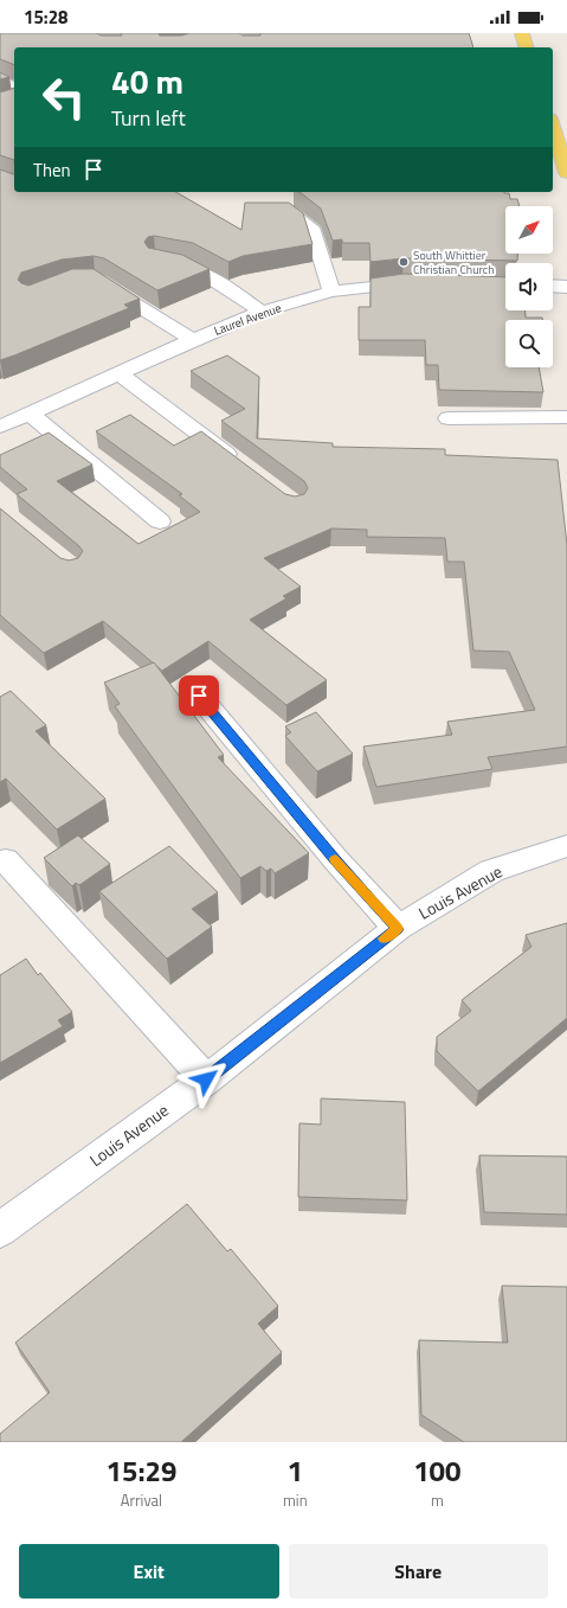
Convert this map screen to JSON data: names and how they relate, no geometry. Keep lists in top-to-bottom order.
{
  "streets": {
    "street": ["Laurel Avenue", "Louis Avenue"]
  },
  "places": ["South Whittier Christian Church"],
  "north": "top right",
  "page": {
    "status": "15:28",
    "turn": ["40 m", "Turn left"],
    "then": "Then",
    "eta": [
      "15:29",
      "Arrival",
      "1",
      "min",
      "100",
      "m"
    ],
    "buttons": ["Exit", "Share"]
  }
}
